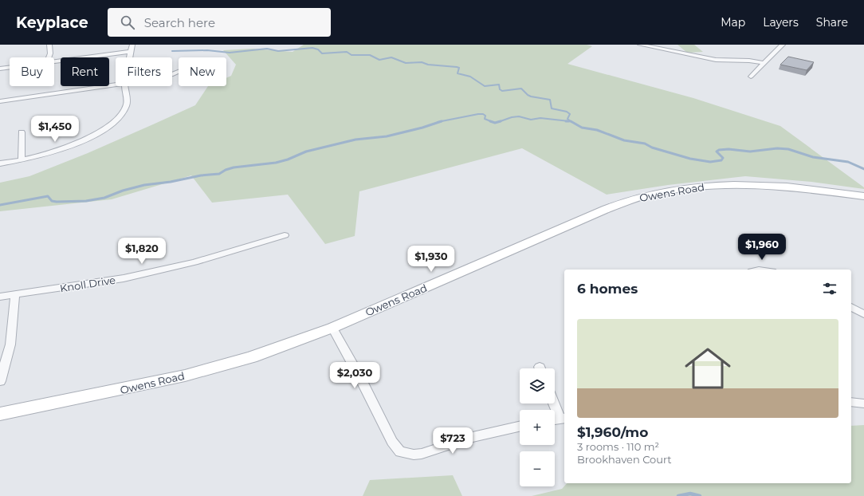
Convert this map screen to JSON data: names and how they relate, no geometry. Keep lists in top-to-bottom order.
{
  "streets": {
    "street": ["Owens Road", "Knoll Drive"]
  },
  "page": {
    "header": "Keyplace",
    "search": "Search here",
    "nav": ["Map", "Layers", "Share"],
    "chip": [
      "Buy",
      "Rent",
      "Filters",
      "New"
    ],
    "price": [
      "$1,450",
      "$1,960",
      "$1,820",
      "$1,930",
      "$2,030",
      "$723"
    ],
    "heading": "6 homes",
    "list": [
      {
        "name": "$1,960/mo",
        "note": "3 rooms · 110 m² · Brookhaven Court"
      }
    ],
    "map_buttons": ["+", "−"]
  }
}
